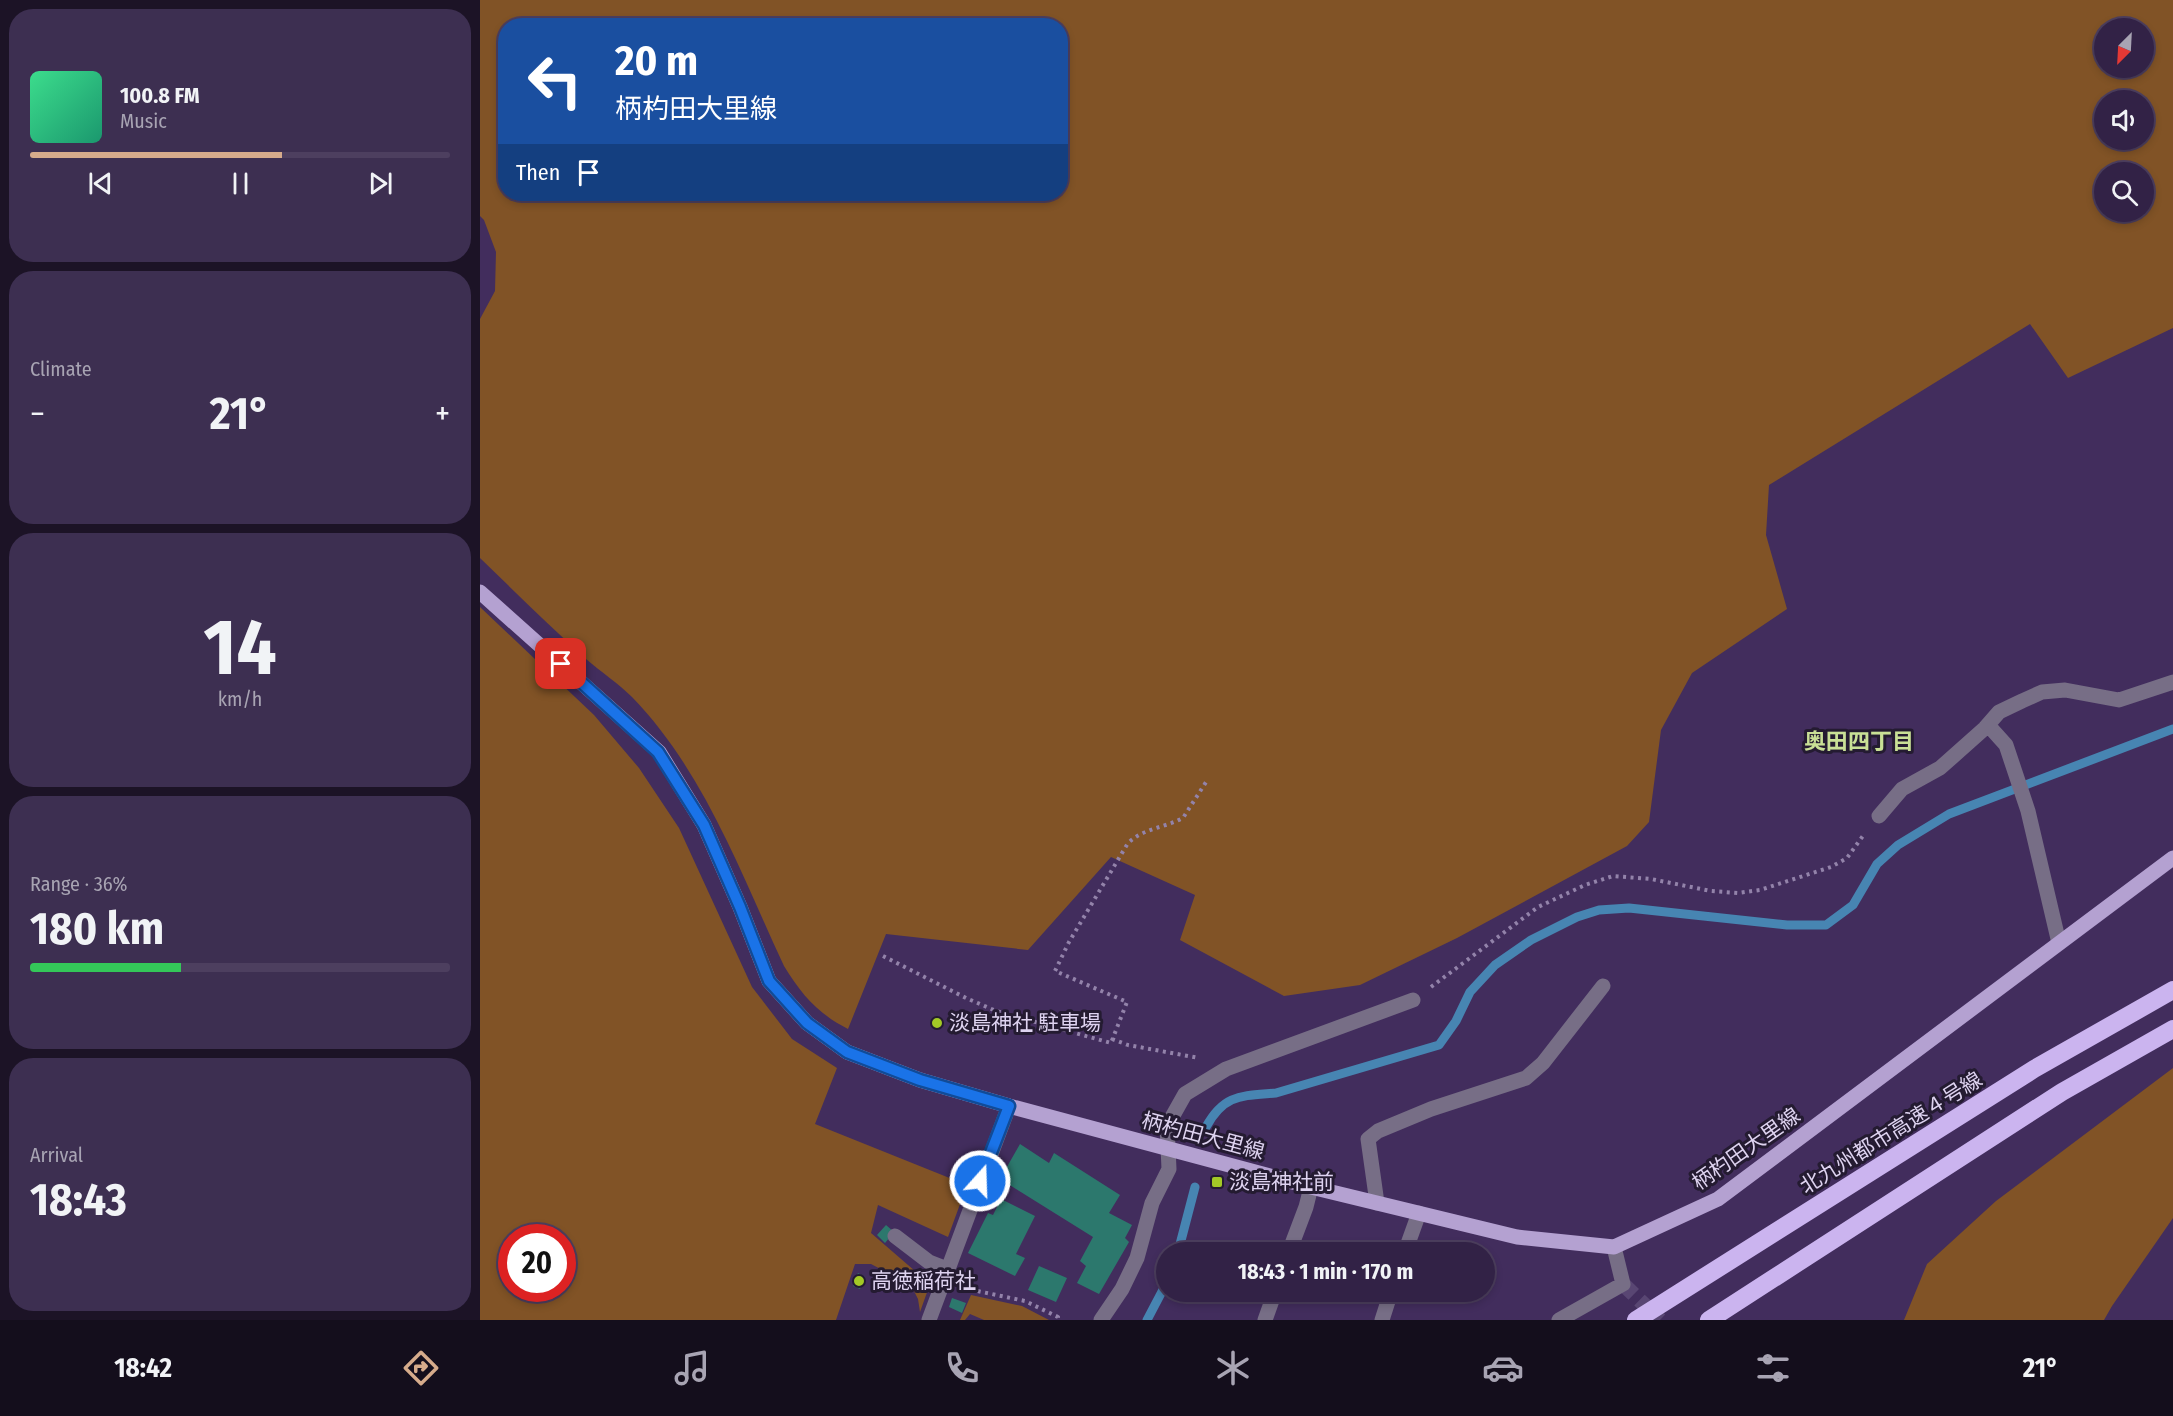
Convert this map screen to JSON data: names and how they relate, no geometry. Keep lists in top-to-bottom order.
{
  "streets": {
    "highway": ["北九州都市高速４号線"],
    "main road": ["柄杓田大里線"]
  },
  "districts": ["奥田四丁目"],
  "places": {
    "other": ["淡島神社 駐車場", "高徳稲荷社"],
    "transit": ["淡島神社前"]
  },
  "north": "bottom left",
  "page": {
    "turn": ["20 m", "柄杓田大里線"],
    "song": ["100.8 FM", "Music"],
    "then": "Then",
    "tile": [
      "Climate",
      ["14", "km/h"],
      ["Range · 36%", "180 km"],
      ["Arrival", "18:43"]
    ],
    "heat": ["−", "21°", "+"],
    "limit": "20",
    "trip": "18:43 · 1 min · 170 m",
    "tabs": ["18:42", "21°"]
  }
}
